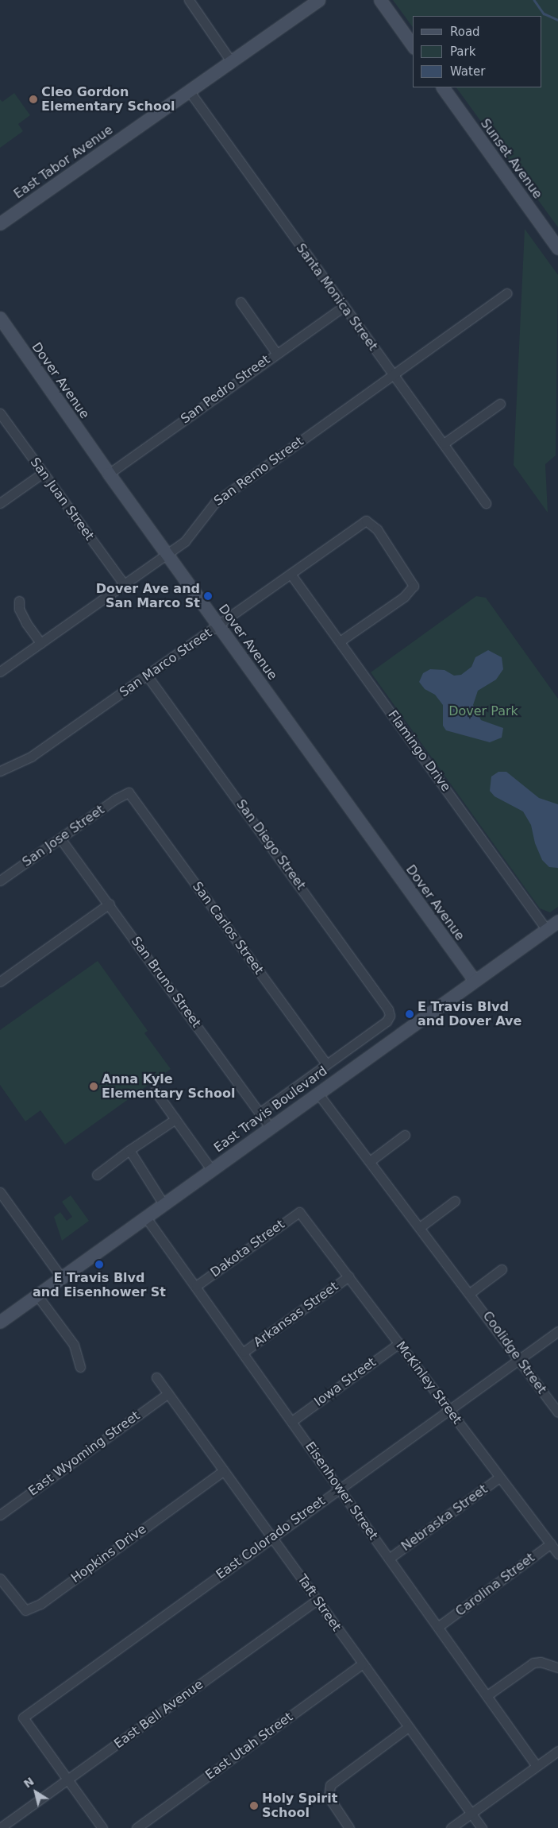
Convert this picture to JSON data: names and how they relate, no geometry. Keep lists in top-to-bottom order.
{
  "streets": {
    "main road": [
      "Sunset Avenue",
      "East Tabor Avenue",
      "Dover Avenue",
      "East Travis Boulevard"
    ],
    "street": [
      "Santa Monica Street",
      "San Pedro Street",
      "San Remo Street",
      "San Juan Street",
      "San Marco Street",
      "Flamingo Drive",
      "San Jose Street",
      "San Diego Street",
      "San Carlos Street",
      "San Bruno Street",
      "Dakota Street",
      "Arkansas Street",
      "Coolidge Street",
      "Iowa Street",
      "McKinley Street",
      "East Wyoming Street",
      "Eisenhower Street",
      "Nebraska Street",
      "East Colorado Street",
      "Hopkins Drive",
      "Carolina Street",
      "Taft Street",
      "East Bell Avenue",
      "East Utah Street"
    ]
  },
  "crossings": [
    ["East Tabor Avenue", "Santa Monica Street"],
    ["Santa Monica Street", "San Pedro Street"],
    ["Santa Monica Street", "San Remo Street"],
    ["Dover Avenue", "San Pedro Street"],
    ["Dover Avenue", "San Remo Street"],
    ["Dover Avenue", "San Marco Street"],
    ["Dover Avenue", "East Travis Boulevard"],
    ["San Remo Street", "San Juan Street"],
    ["San Marco Street", "Flamingo Drive"],
    ["San Marco Street", "San Diego Street"],
    ["Flamingo Drive", "East Travis Boulevard"],
    ["San Jose Street", "San Carlos Street"],
    ["San Jose Street", "San Bruno Street"],
    ["San Diego Street", "East Travis Boulevard"],
    ["San Carlos Street", "East Travis Boulevard"],
    ["San Bruno Street", "East Travis Boulevard"],
    ["East Travis Boulevard", "Coolidge Street"],
    ["East Travis Boulevard", "Eisenhower Street"],
    ["Dakota Street", "McKinley Street"],
    ["Dakota Street", "Eisenhower Street"],
    ["Arkansas Street", "McKinley Street"],
    ["Arkansas Street", "Eisenhower Street"],
    ["Coolidge Street", "East Colorado Street"],
    ["Iowa Street", "McKinley Street"],
    ["Iowa Street", "Eisenhower Street"],
    ["McKinley Street", "Nebraska Street"],
    ["McKinley Street", "East Colorado Street"],
    ["McKinley Street", "Carolina Street"],
    ["East Wyoming Street", "Taft Street"],
    ["Eisenhower Street", "Nebraska Street"],
    ["Eisenhower Street", "East Colorado Street"],
    ["Eisenhower Street", "Carolina Street"],
    ["East Colorado Street", "Taft Street"],
    ["East Colorado Street", "East Bell Avenue"],
    ["Hopkins Drive", "Taft Street"],
    ["Taft Street", "East Bell Avenue"],
    ["Taft Street", "East Utah Street"]
  ],
  "parks": ["Dover Park"],
  "places": [
    "Cleo Gordon Elementary School",
    "Dover Ave and San Marco St",
    "E Travis Blvd and Dover Ave",
    "Anna Kyle Elementary School",
    "E Travis Blvd and Eisenhower St",
    "Holy Spirit School"
  ],
  "legend": ["Road", "Park", "Water"],
  "north": "top left"
}
